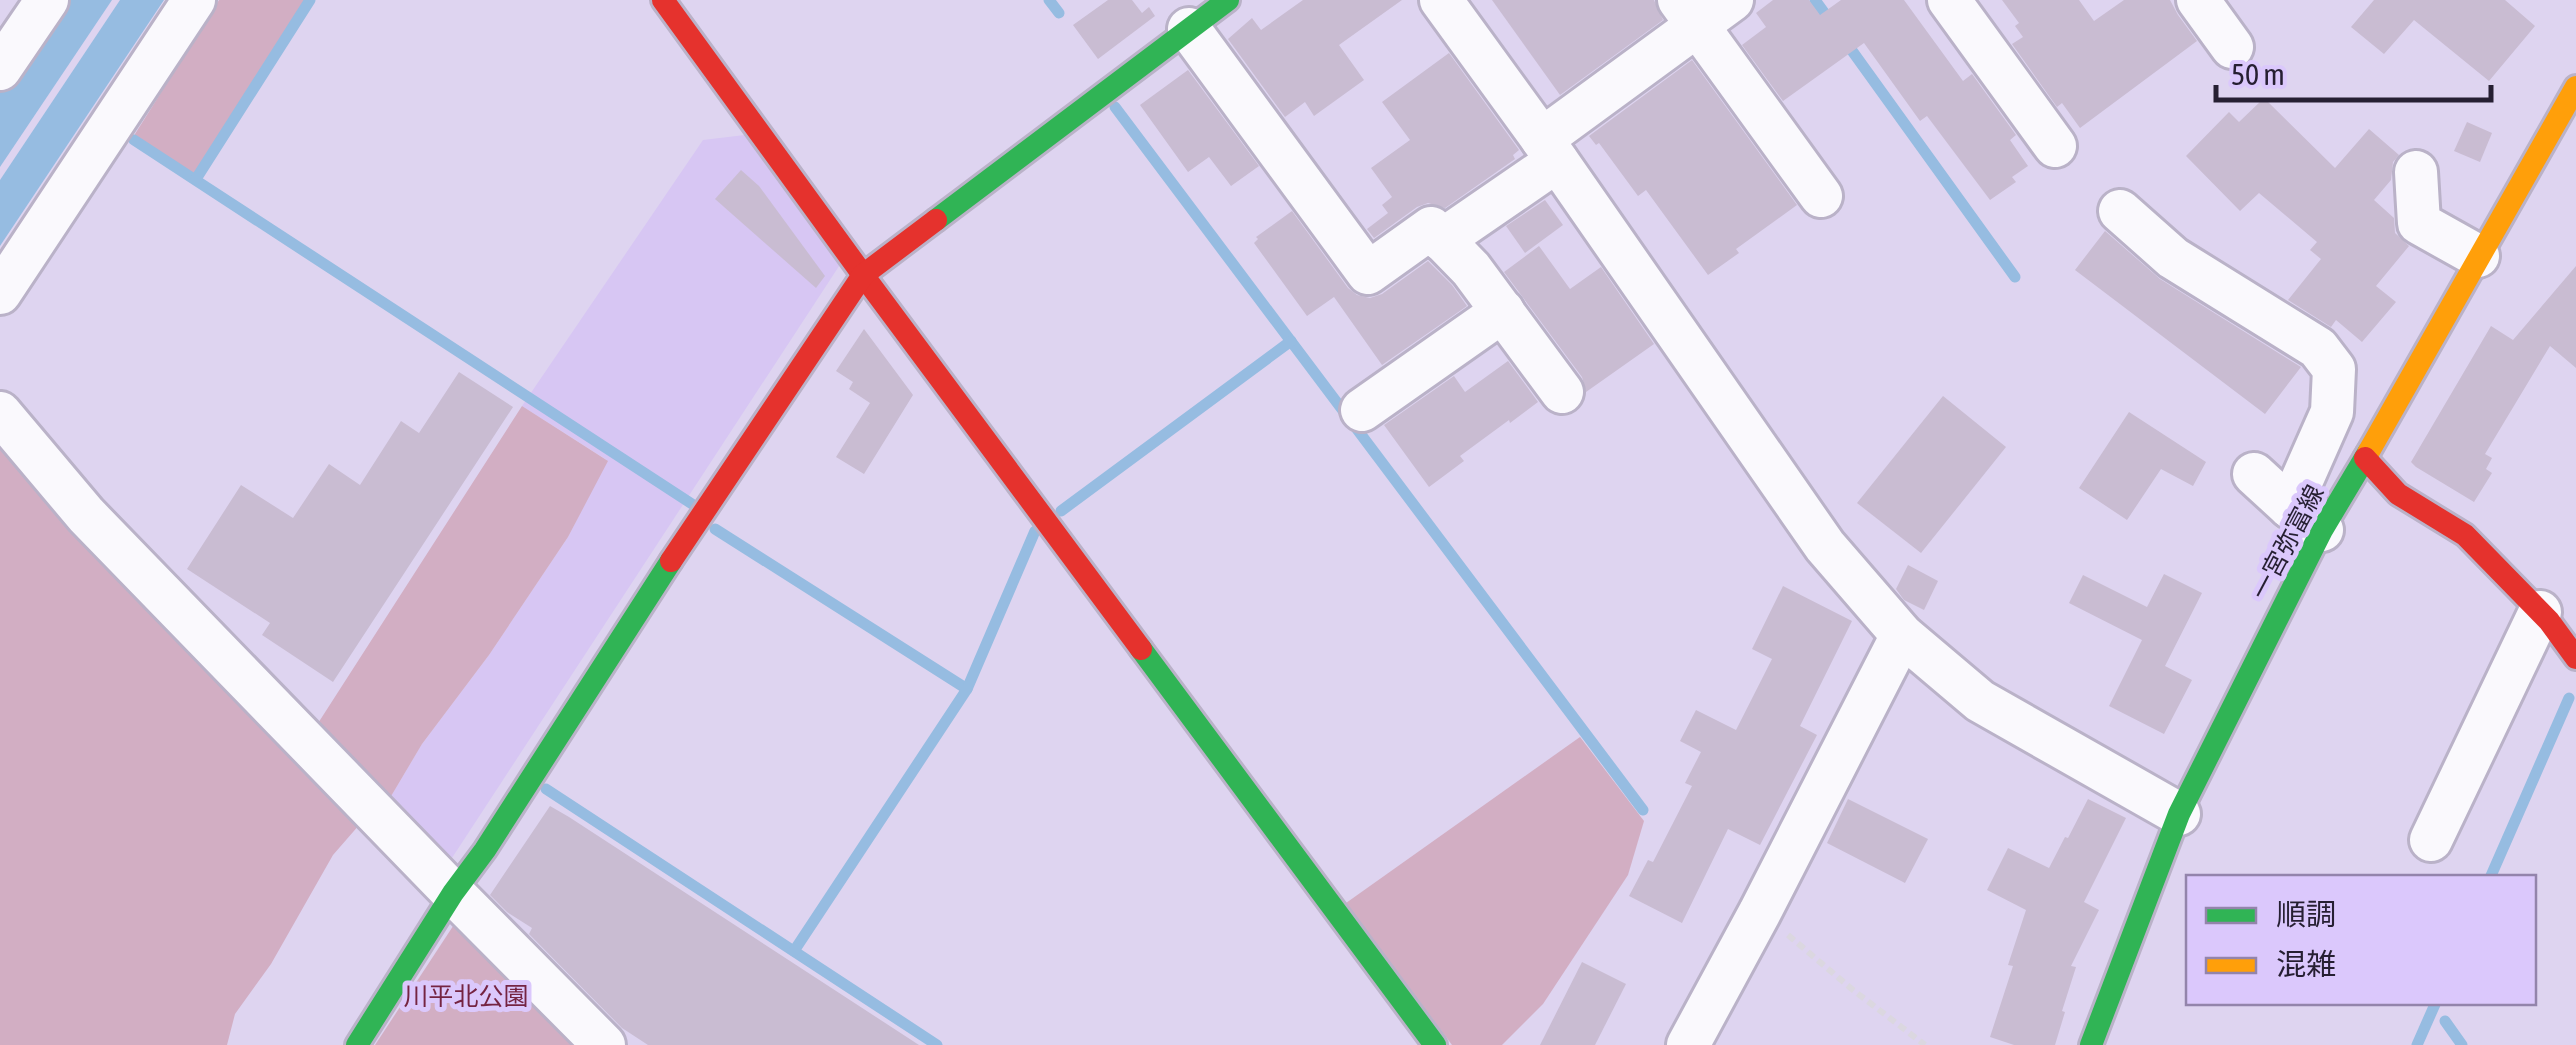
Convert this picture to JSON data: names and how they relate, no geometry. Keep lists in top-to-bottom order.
{
  "streets": {
    "street": ["一宮弥富線"]
  },
  "parks": ["川平北公園"],
  "legend": ["順調", "混雑"],
  "scale_bar": "50 m"
}
